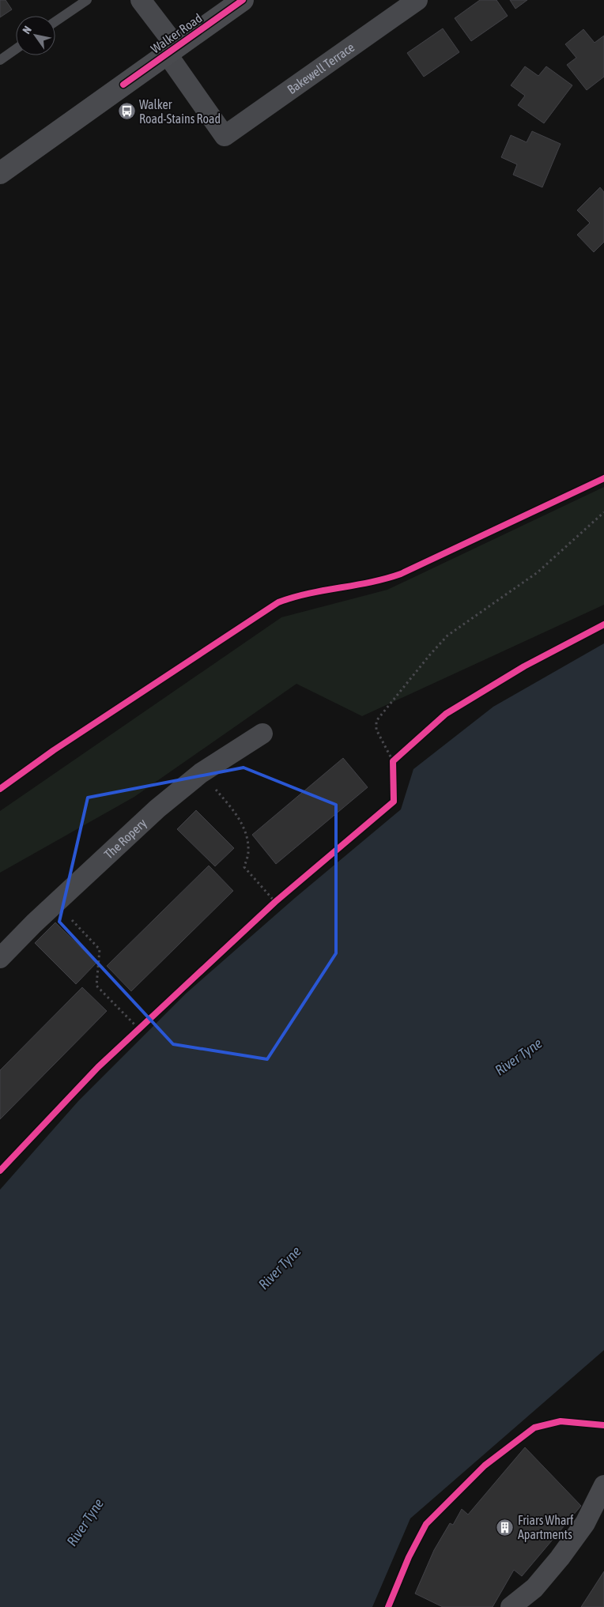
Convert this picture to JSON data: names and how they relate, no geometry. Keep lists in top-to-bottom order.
{
  "streets": {
    "main road": ["Walker Road"],
    "street": ["Bakewell Terrace", "The Ropery"]
  },
  "crossings": [
    ["Walker Road", "Bakewell Terrace"]
  ],
  "water": ["River Tyne"],
  "places": {
    "bus stop": ["Walker Road-Stains Road"],
    "building": ["Friars Wharf Apartments"]
  },
  "north": "top left"
}
